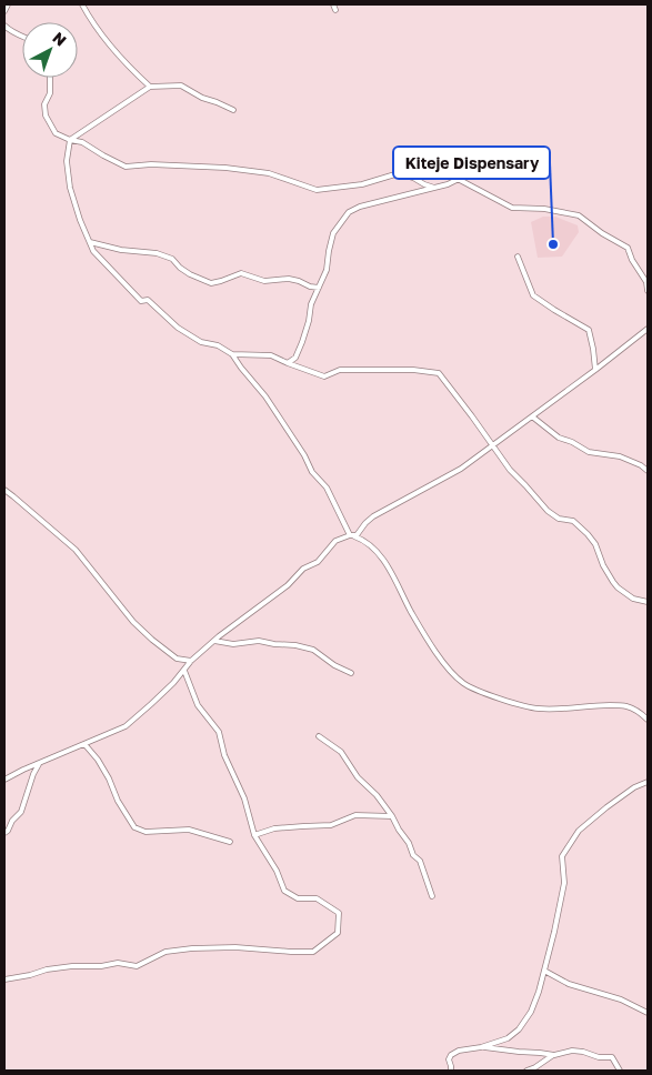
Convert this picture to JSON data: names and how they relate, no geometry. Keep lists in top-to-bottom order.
{
  "places": ["Kiteje Dispensary"],
  "north": "top right"
}
